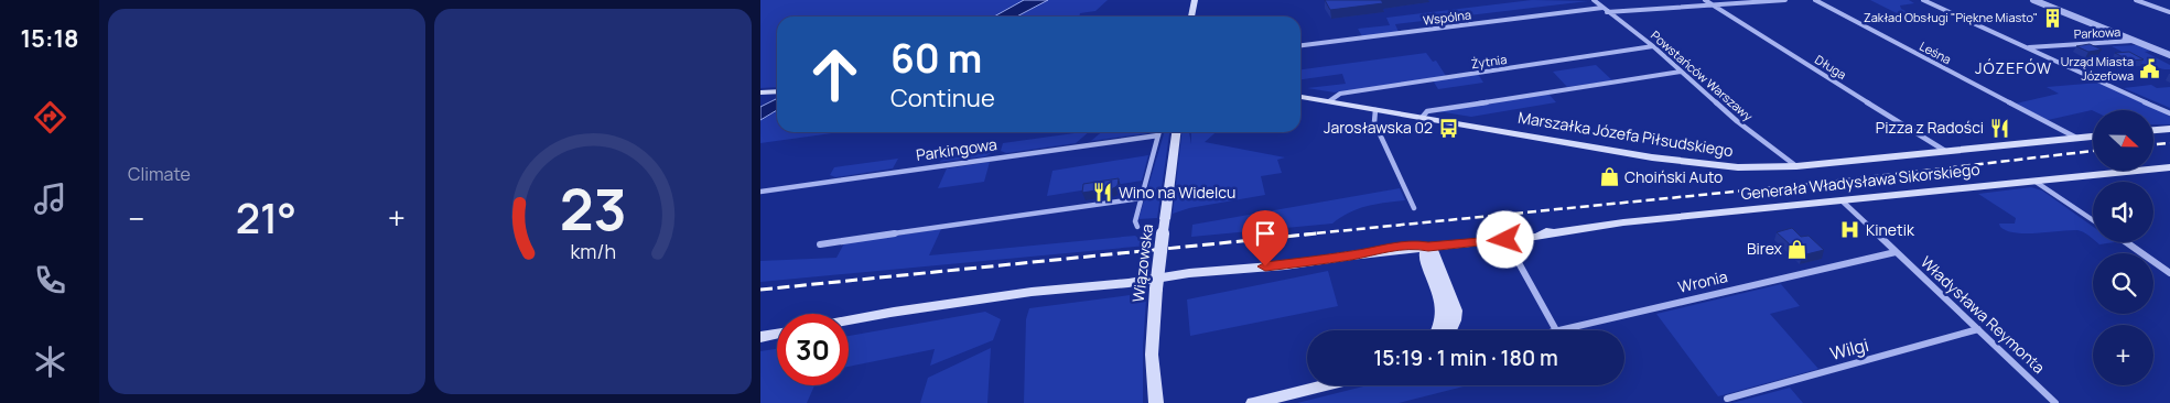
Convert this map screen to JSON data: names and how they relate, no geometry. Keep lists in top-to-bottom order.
{
  "streets": {
    "main road": ["Marszałka Józefa Piłsudskiego", "Generała Władysława Sikorskiego", "Wiązowska"],
    "street": [
      "Wspólna",
      "Parkowa",
      "Leśna",
      "Żytnia",
      "Długa",
      "Powstańców Warszawy",
      "Parkingowa",
      "Wronia",
      "Władysława Reymonta",
      "Wilgi"
    ]
  },
  "crossings": [
    ["Wspólna", "Powstańców Warszawy"],
    ["Leśna", "Marszałka Józefa Piłsudskiego"],
    ["Żytnia", "Powstańców Warszawy"],
    ["Żytnia", "Marszałka Józefa Piłsudskiego"],
    ["Długa", "Marszałka Józefa Piłsudskiego"],
    ["Powstańców Warszawy", "Marszałka Józefa Piłsudskiego"],
    ["Generała Władysława Sikorskiego", "Wiązowska"],
    ["Generała Władysława Sikorskiego", "Władysława Reymonta"],
    ["Wronia", "Władysława Reymonta"],
    ["Władysława Reymonta", "Wilgi"]
  ],
  "districts": ["JÓZEFÓW"],
  "places": {
    "building": ["Zakład Obsługi \"Piękne Miasto\""],
    "public building": ["Urząd Miasta Józefowa"],
    "bus stop": ["Jarosławska 02"],
    "restaurant": ["Pizza z Radości", "Wino na Widelcu"],
    "shop": ["Choiński Auto", "Birex"],
    "hospital": ["Kinetik"]
  },
  "north": "right",
  "page": {
    "tabs": "15:18",
    "tile": "Climate",
    "turn": ["60 m", "Continue"],
    "map_buttons": "+",
    "heat": ["−", "21°", "+"],
    "limit": "30",
    "trip": "15:19 · 1 min · 180 m",
    "gauge": ["23", "km/h"]
  }
}
